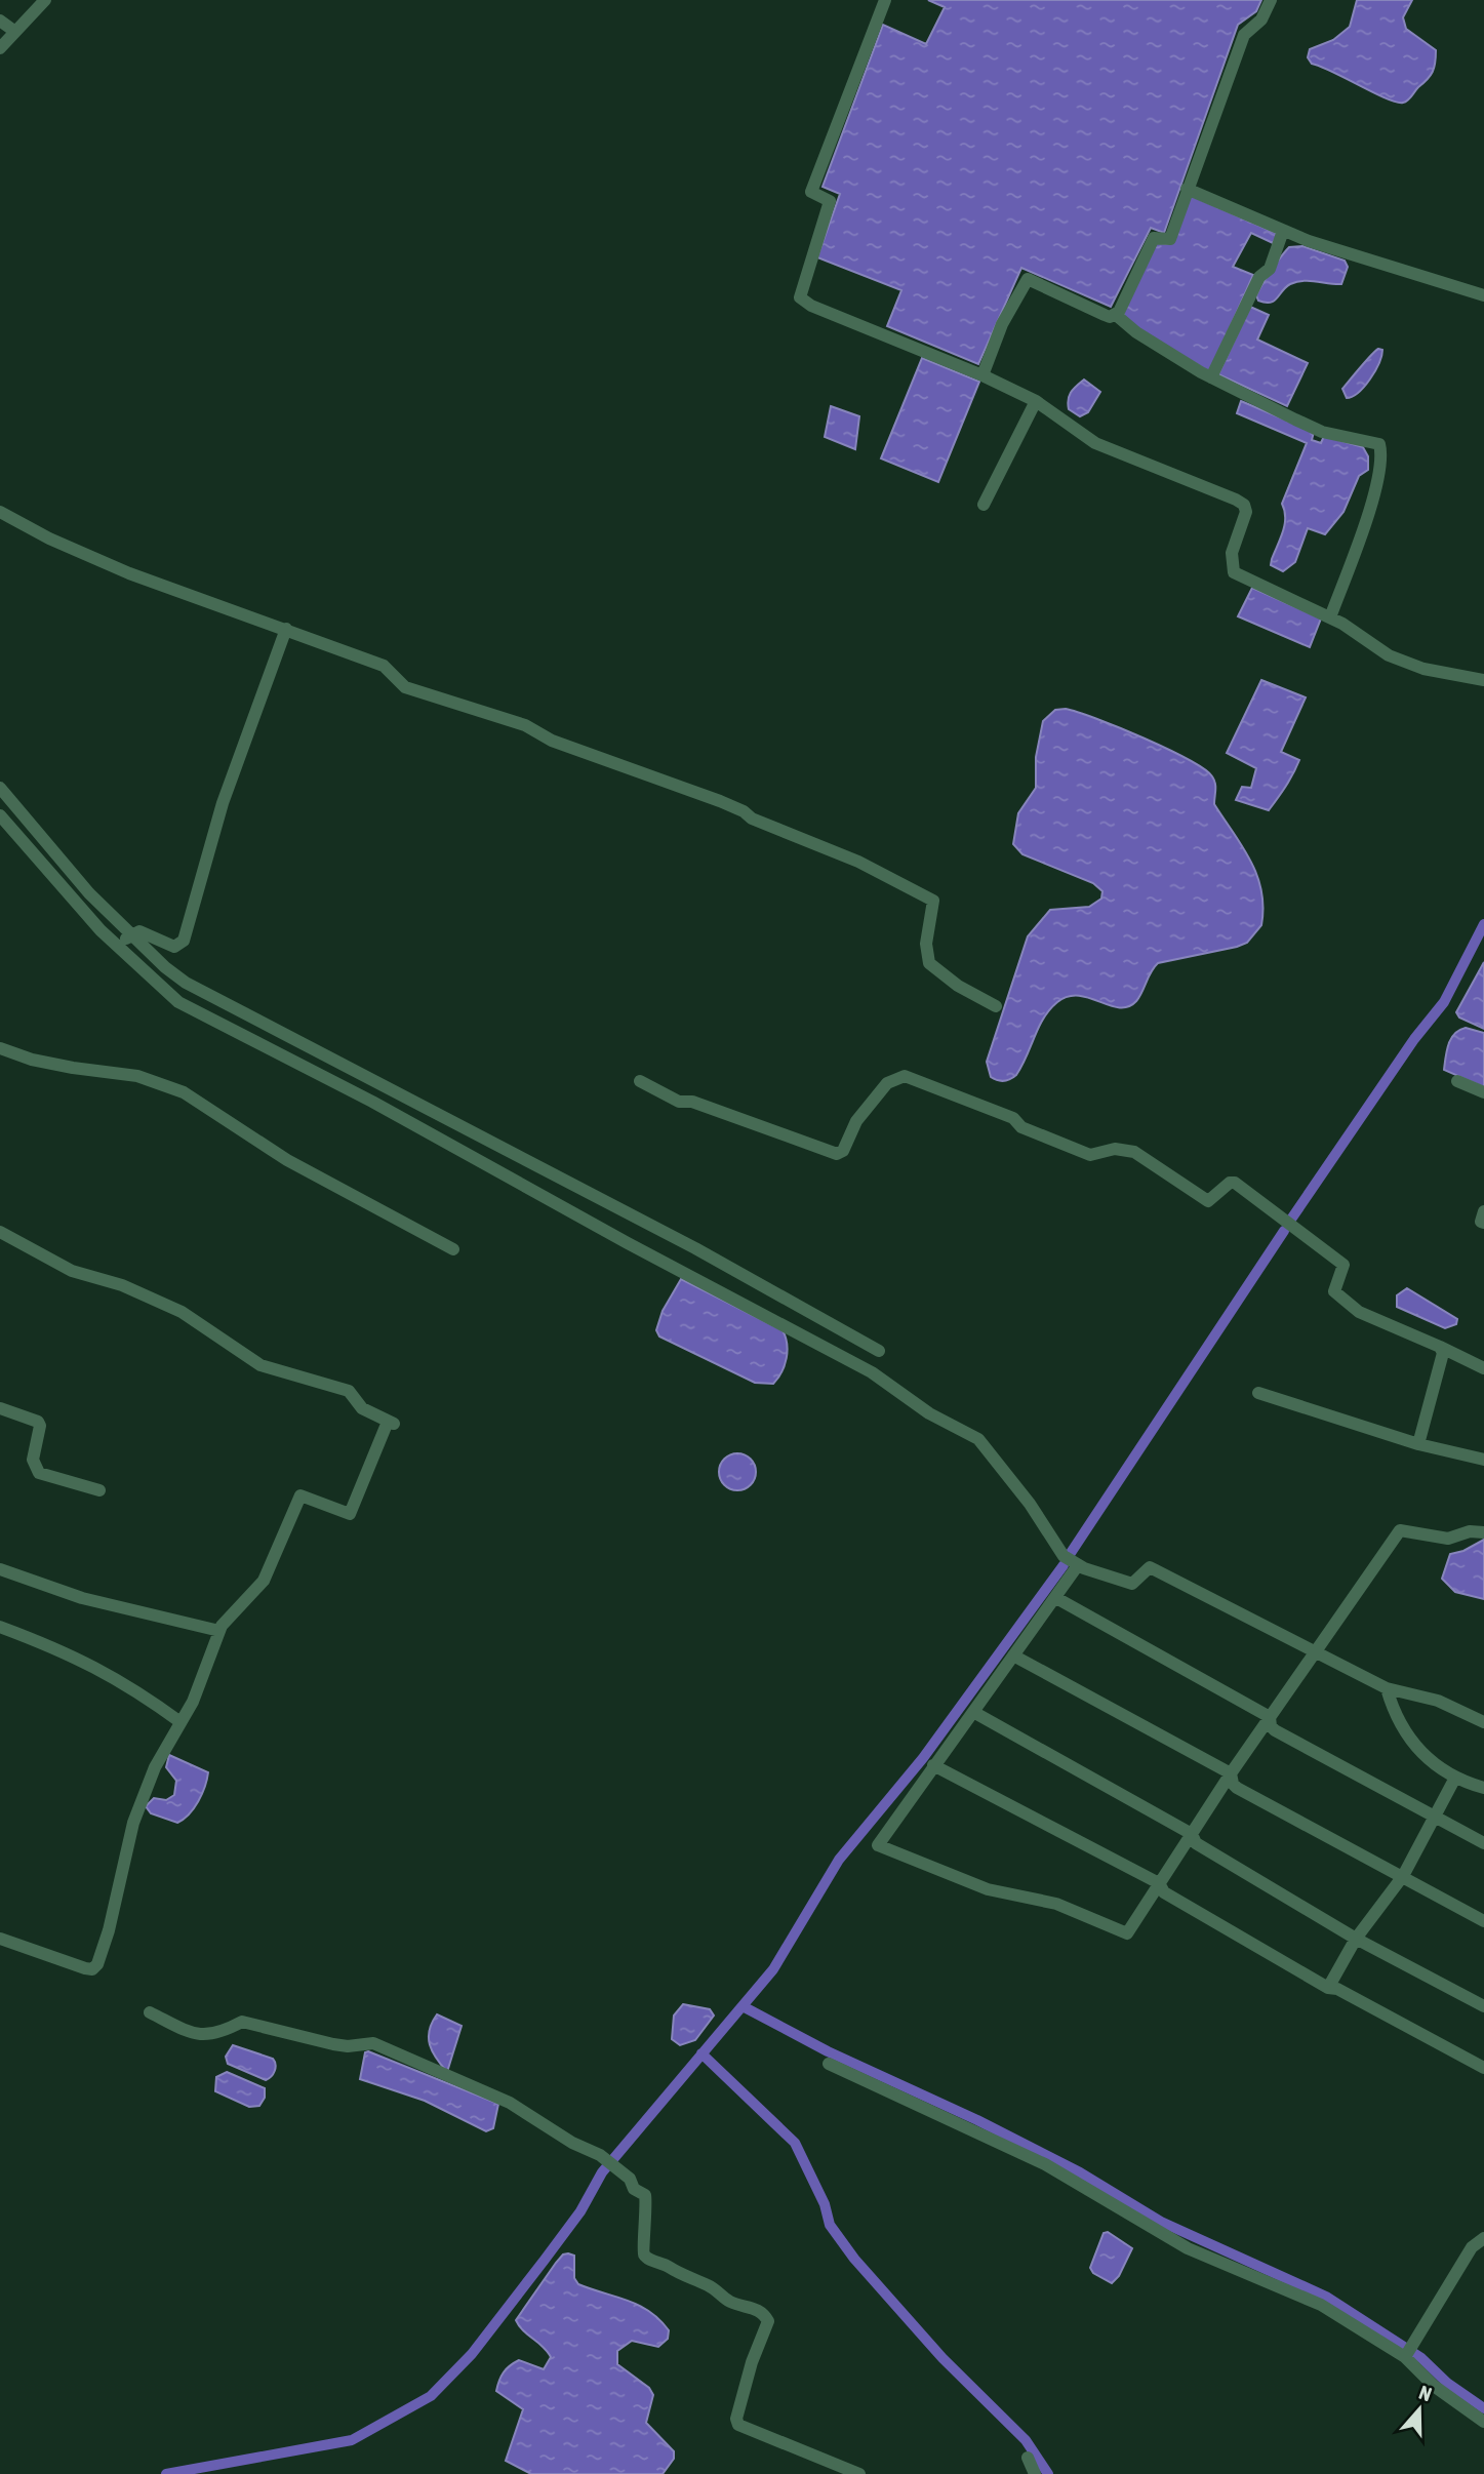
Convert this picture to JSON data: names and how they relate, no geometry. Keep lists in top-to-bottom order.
{
  "north": "top"
}
